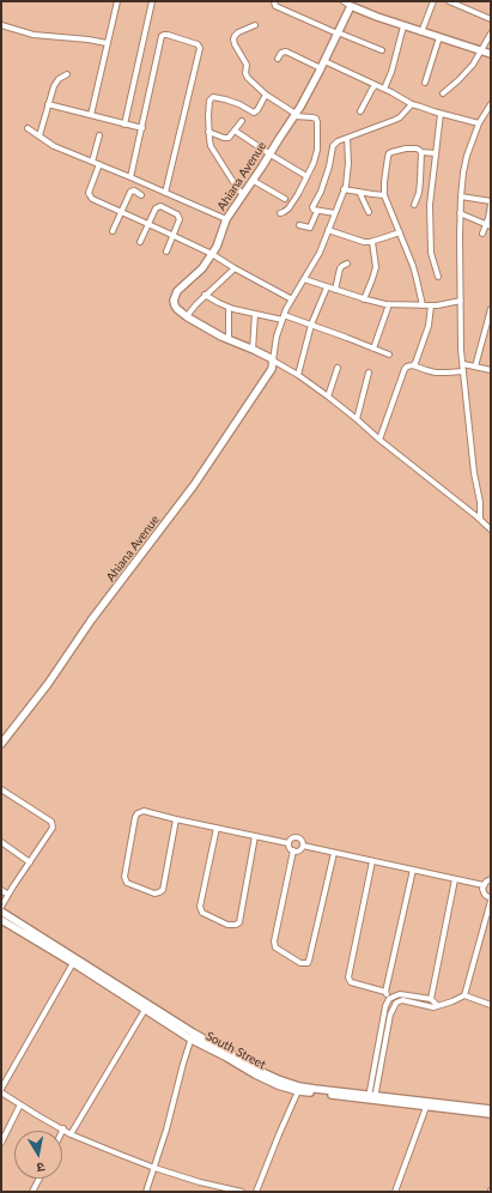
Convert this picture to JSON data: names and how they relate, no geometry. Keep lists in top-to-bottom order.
{
  "streets": {
    "street": ["Ahiana Avenue", "South Street"]
  },
  "north": "bottom"
}
